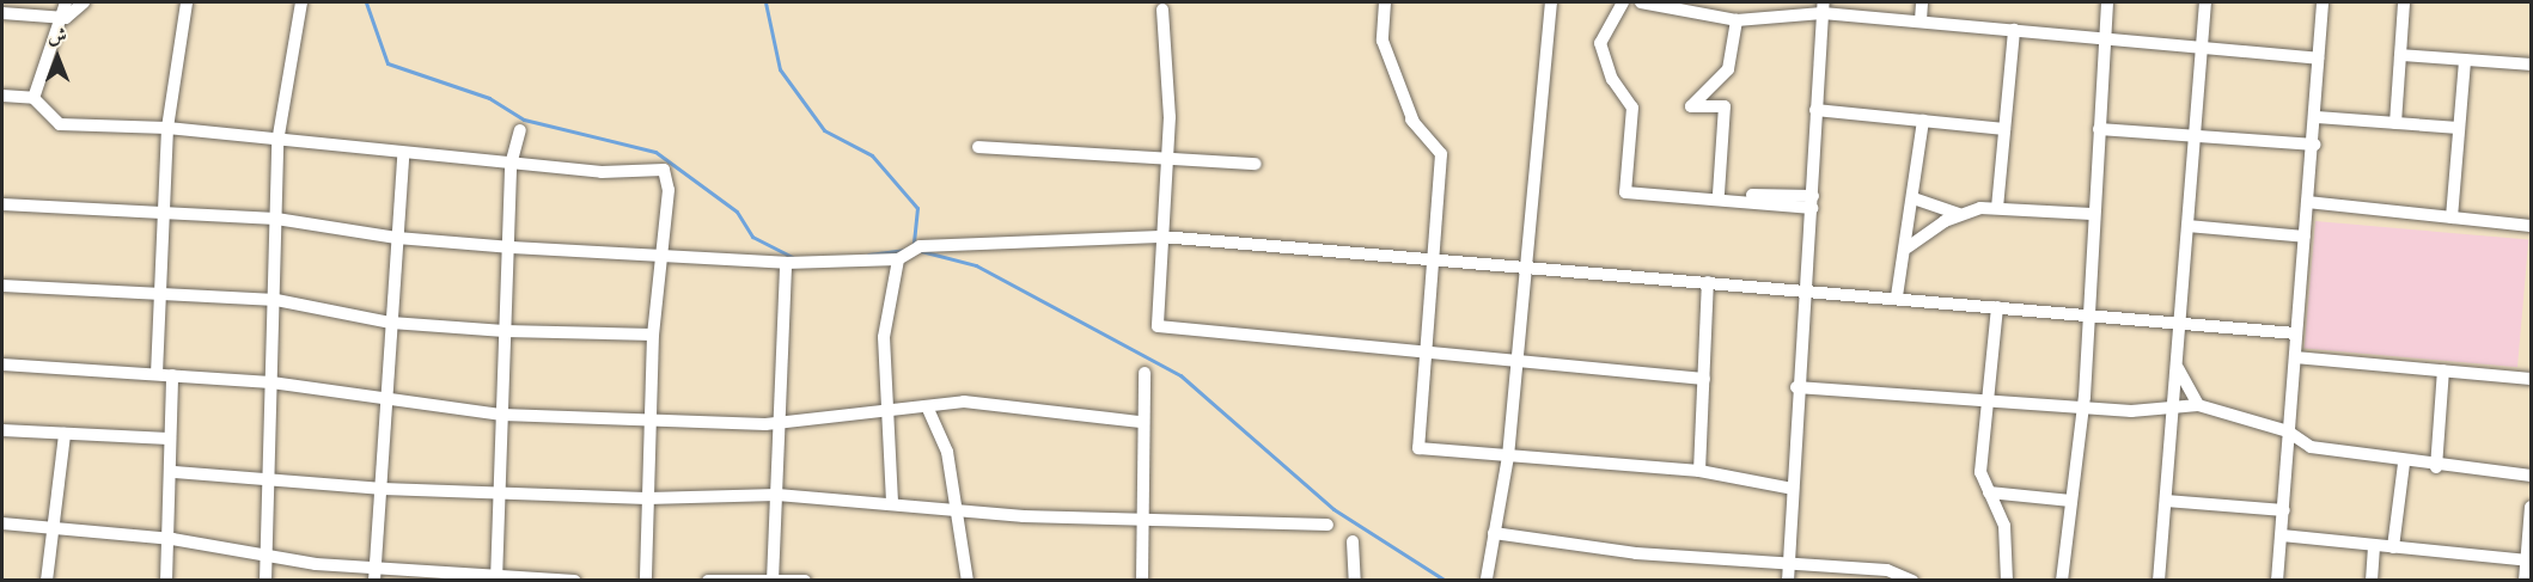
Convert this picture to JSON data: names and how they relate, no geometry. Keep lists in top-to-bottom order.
{
  "north": "top"
}
